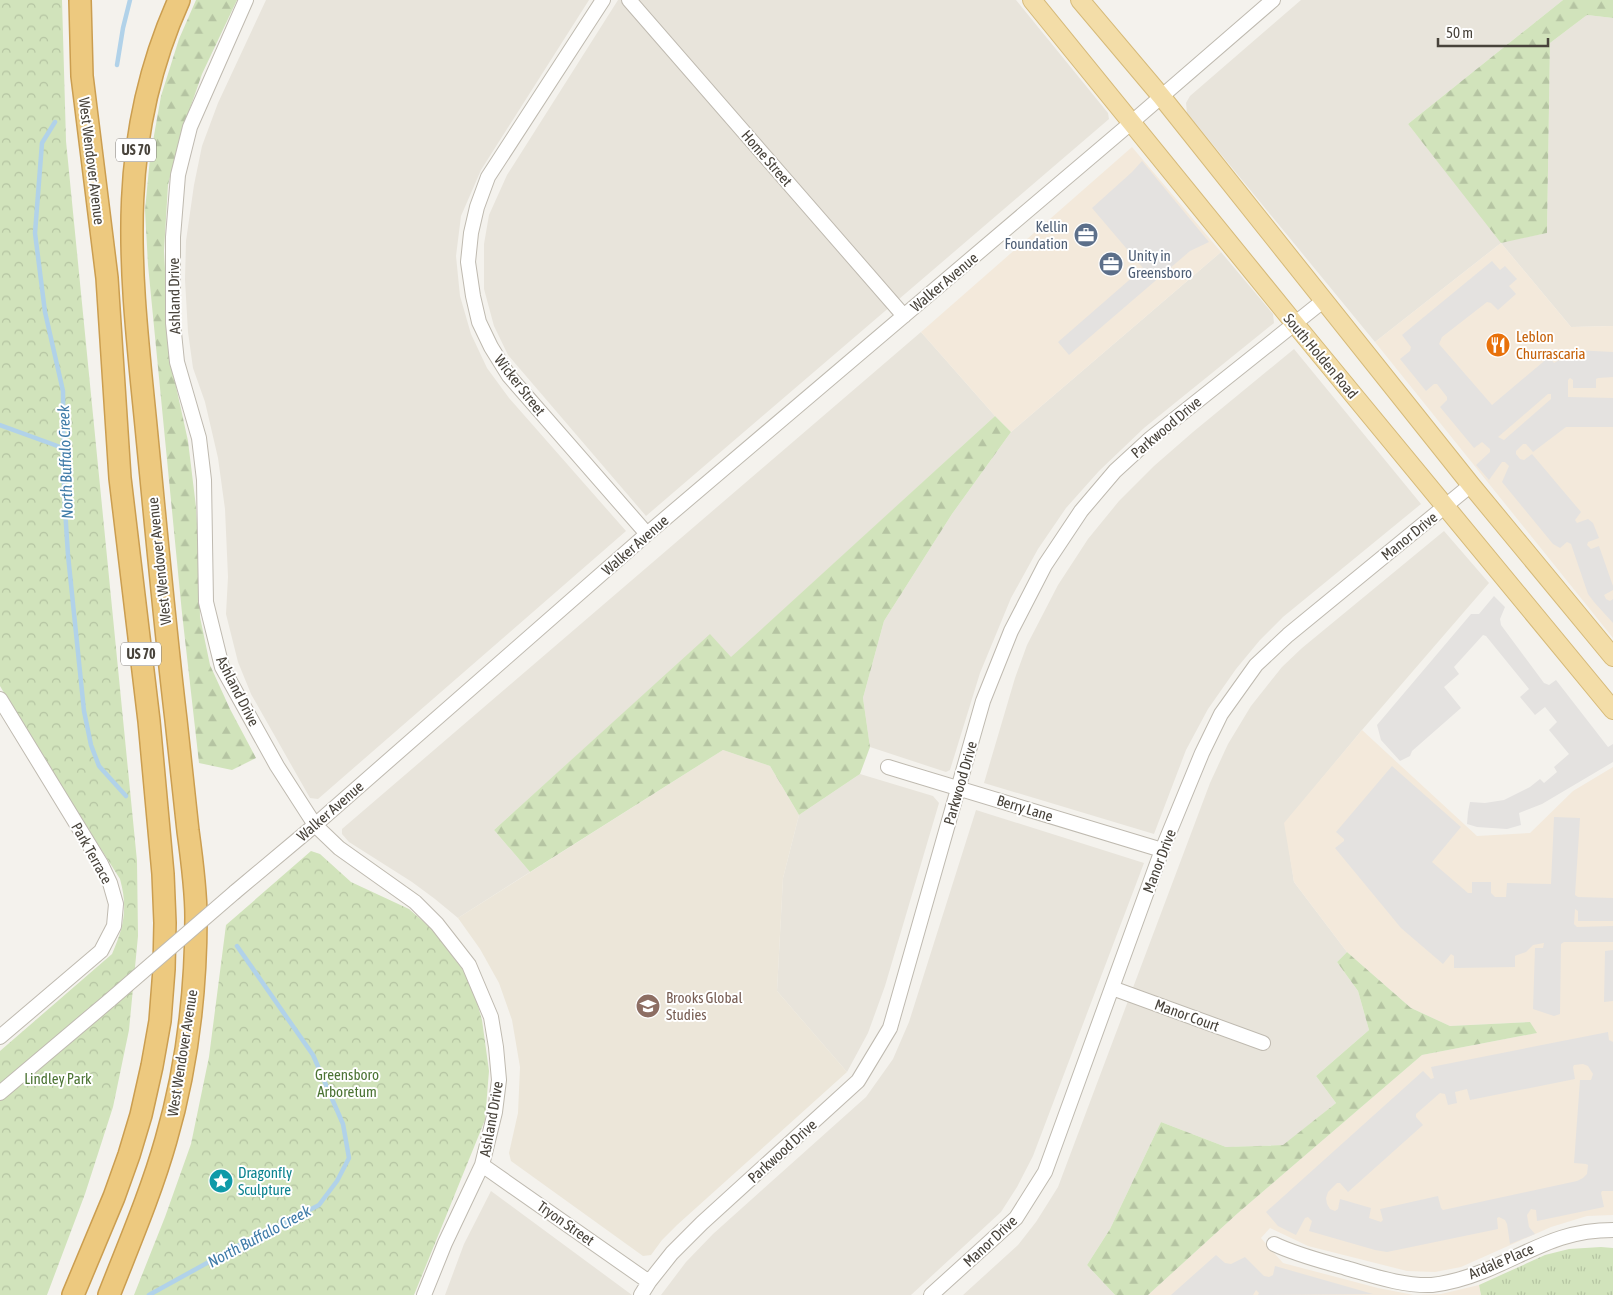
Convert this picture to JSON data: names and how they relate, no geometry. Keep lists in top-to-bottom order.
{
  "streets": {
    "highway": ["US 70", "West Wendover Avenue"],
    "main road": ["South Holden Road"],
    "street": [
      "Home Street",
      "Walker Avenue",
      "Ashland Drive",
      "Wicker Street",
      "Parkwood Drive",
      "Manor Drive",
      "Berry Lane",
      "Park Terrace",
      "Manor Court",
      "Tryon Street",
      "Ardale Place"
    ]
  },
  "crossings": [
    ["Home Street", "Walker Avenue"],
    ["Walker Avenue", "Ashland Drive"],
    ["Walker Avenue", "South Holden Road"],
    ["Walker Avenue", "Wicker Street"],
    ["Ashland Drive", "Tryon Street"],
    ["South Holden Road", "Parkwood Drive"],
    ["South Holden Road", "Manor Drive"],
    ["Parkwood Drive", "Berry Lane"],
    ["Parkwood Drive", "Tryon Street"],
    ["Manor Drive", "Berry Lane"],
    ["Manor Drive", "Manor Court"]
  ],
  "water": ["North Buffalo Creek"],
  "parks": ["Greensboro Arboretum", "Lindley Park"],
  "places": {
    "office": ["Kellin Foundation", "Unity in Greensboro"],
    "restaurant": ["Leblon Churrascaria"],
    "school or university": ["Brooks Global Studies"],
    "place": ["Dragonfly Sculpture"]
  },
  "scale_bar": "50 m"
}
